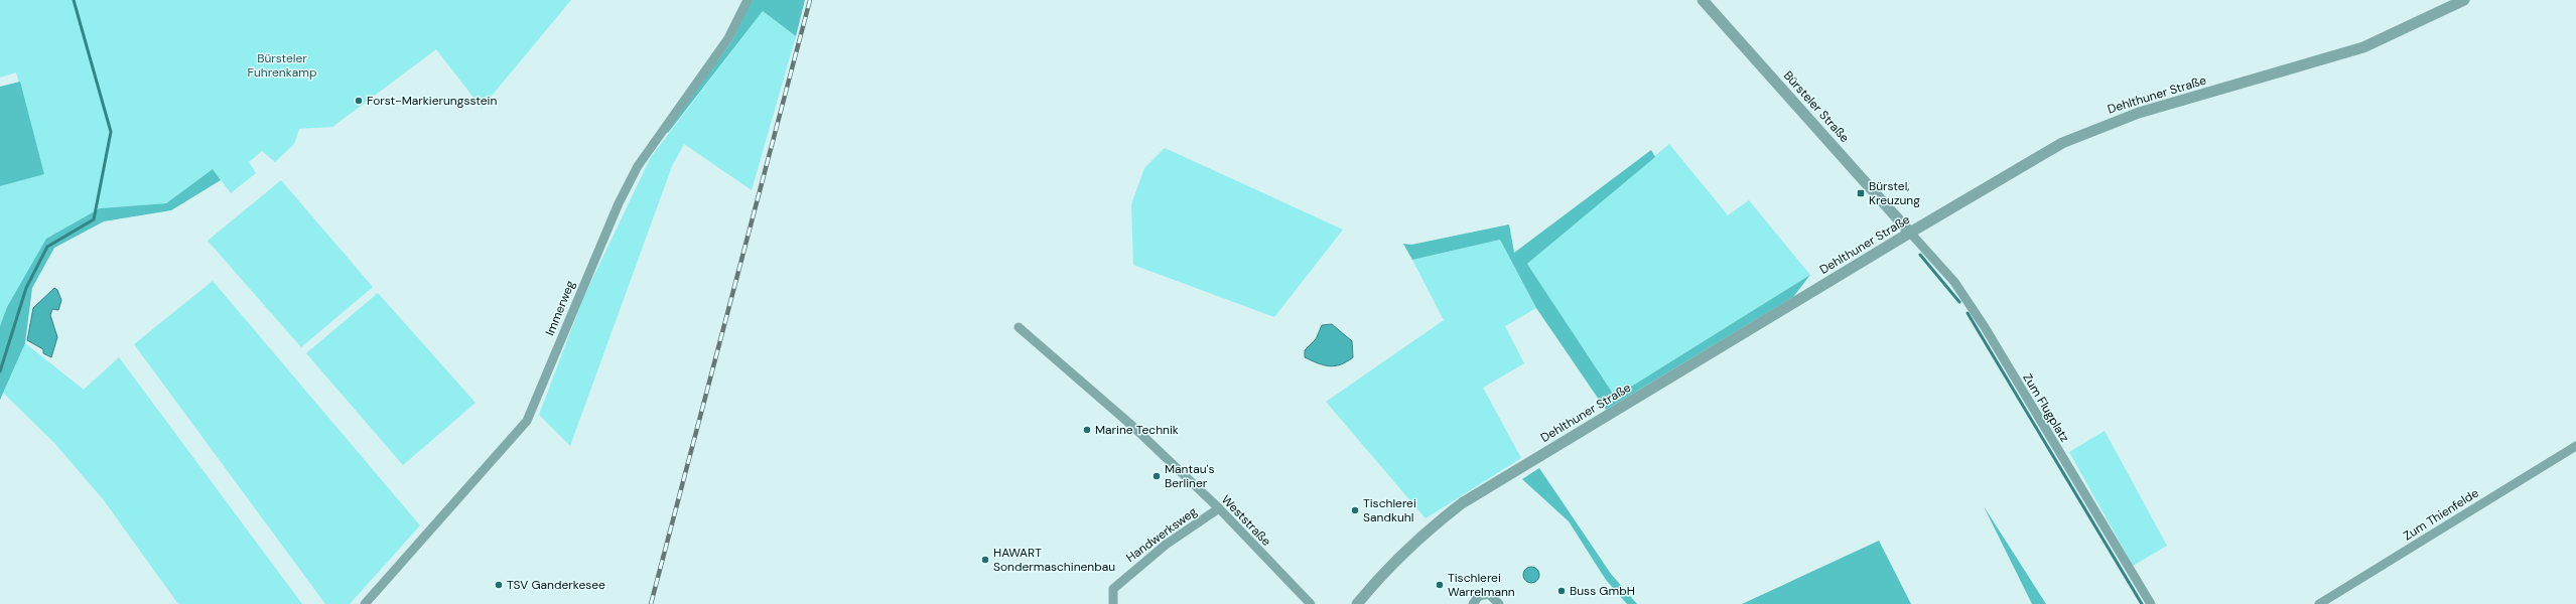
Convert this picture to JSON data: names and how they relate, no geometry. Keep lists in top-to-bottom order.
{
  "streets": {
    "street": [
      "Dehlthuner Straße",
      "Bürsteler Straße",
      "Immerweg",
      "Zum Flugplatz",
      "Zum Thienfelde",
      "Weststraße",
      "Handwerksweg"
    ]
  },
  "crossings": [
    ["Dehlthuner Straße", "Bürsteler Straße"],
    ["Dehlthuner Straße", "Zum Flugplatz"],
    ["Bürsteler Straße", "Zum Flugplatz"],
    ["Weststraße", "Handwerksweg"]
  ],
  "parks": ["Bürsteler Fuhrenkamp"],
  "places": {
    "other": [
      "Forst-Markierungsstein",
      "Marine Technik",
      "Mantau's Berliner",
      "Tischlerei Sandkuhl",
      "HAWART Sondermaschinenbau",
      "TSV Ganderkesee",
      "Tischlerei Warrelmann",
      "Buss GmbH"
    ],
    "transit": ["Bürstel, Kreuzung"]
  }
}
